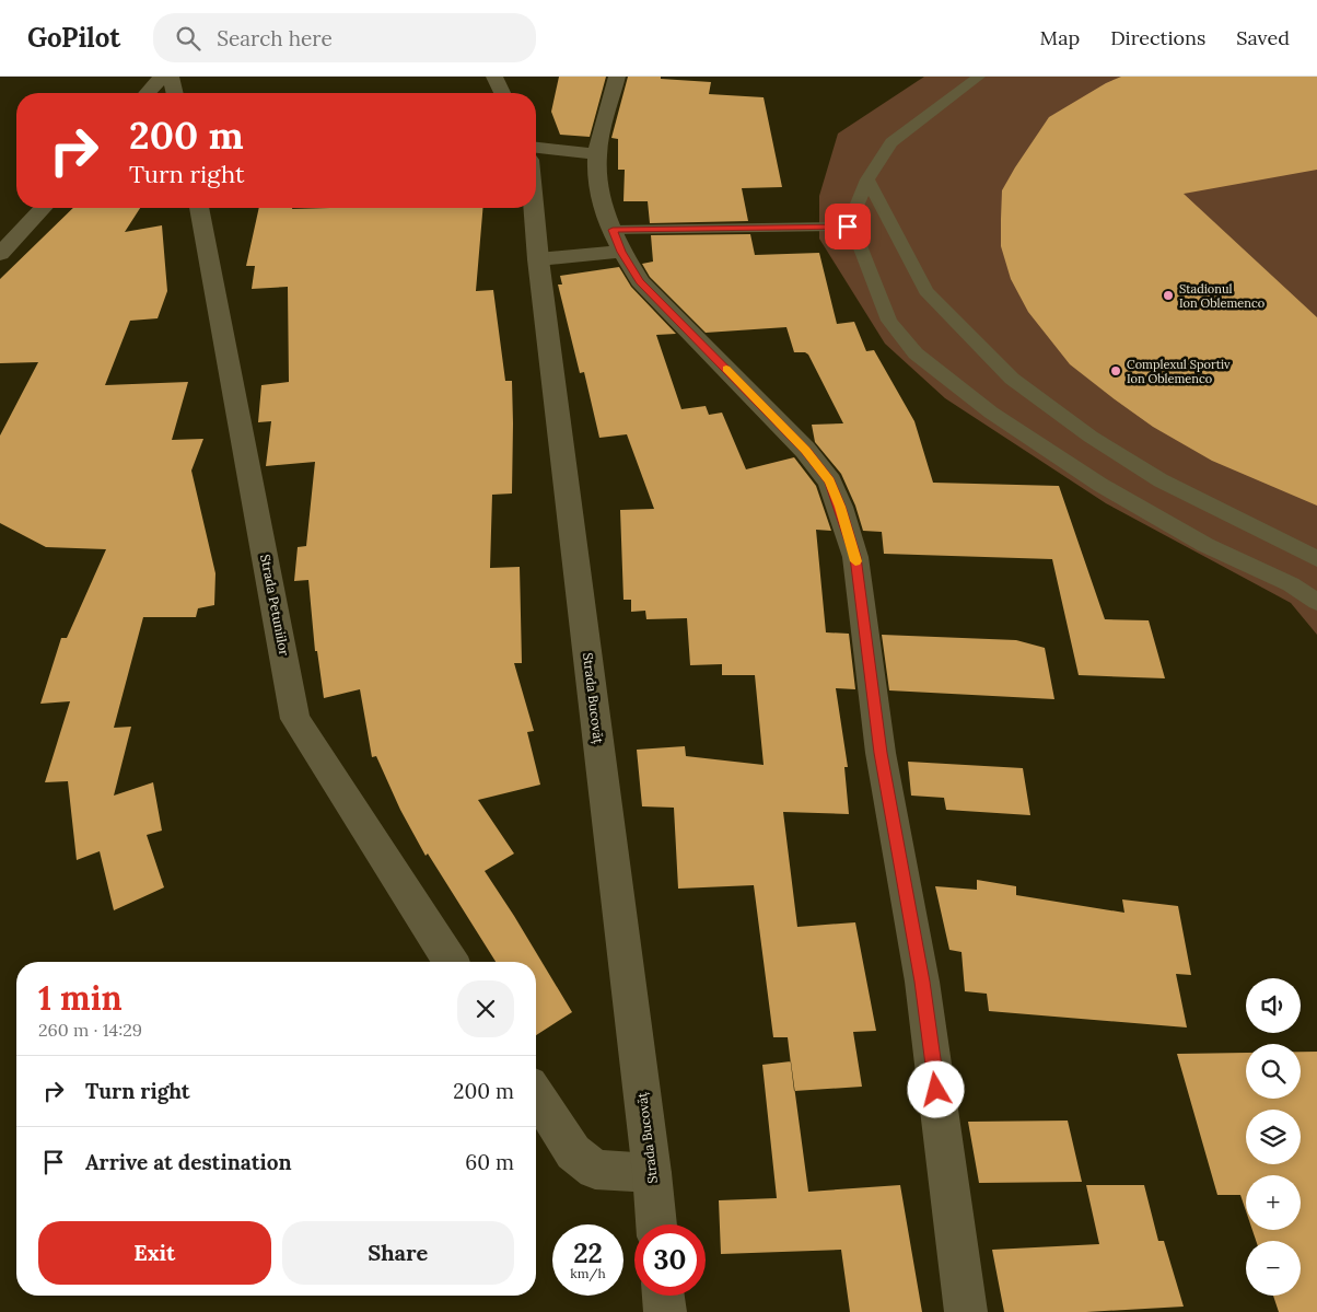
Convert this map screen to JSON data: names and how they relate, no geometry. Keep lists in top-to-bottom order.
{
  "streets": {
    "street": ["Strada Petuniilor", "Strada Bucovăț"]
  },
  "places": ["Stadionul Ion Oblemenco", "Complexul Sportiv Ion Oblemenco"],
  "page": {
    "header": "GoPilot",
    "search": "Search here",
    "nav": ["Map", "Directions", "Saved"],
    "turn": ["200 m", "Turn right"],
    "heading": ["1 min", "260 m · 14:29"],
    "map_buttons": ["+", "−"],
    "list": [
      {
        "name": "Turn right",
        "value": "200 m"
      },
      {
        "name": "Arrive at destination",
        "value": "60 m"
      }
    ],
    "buttons": ["Exit", "Share"],
    "speed": "22 km/h",
    "limit": "30"
  }
}
